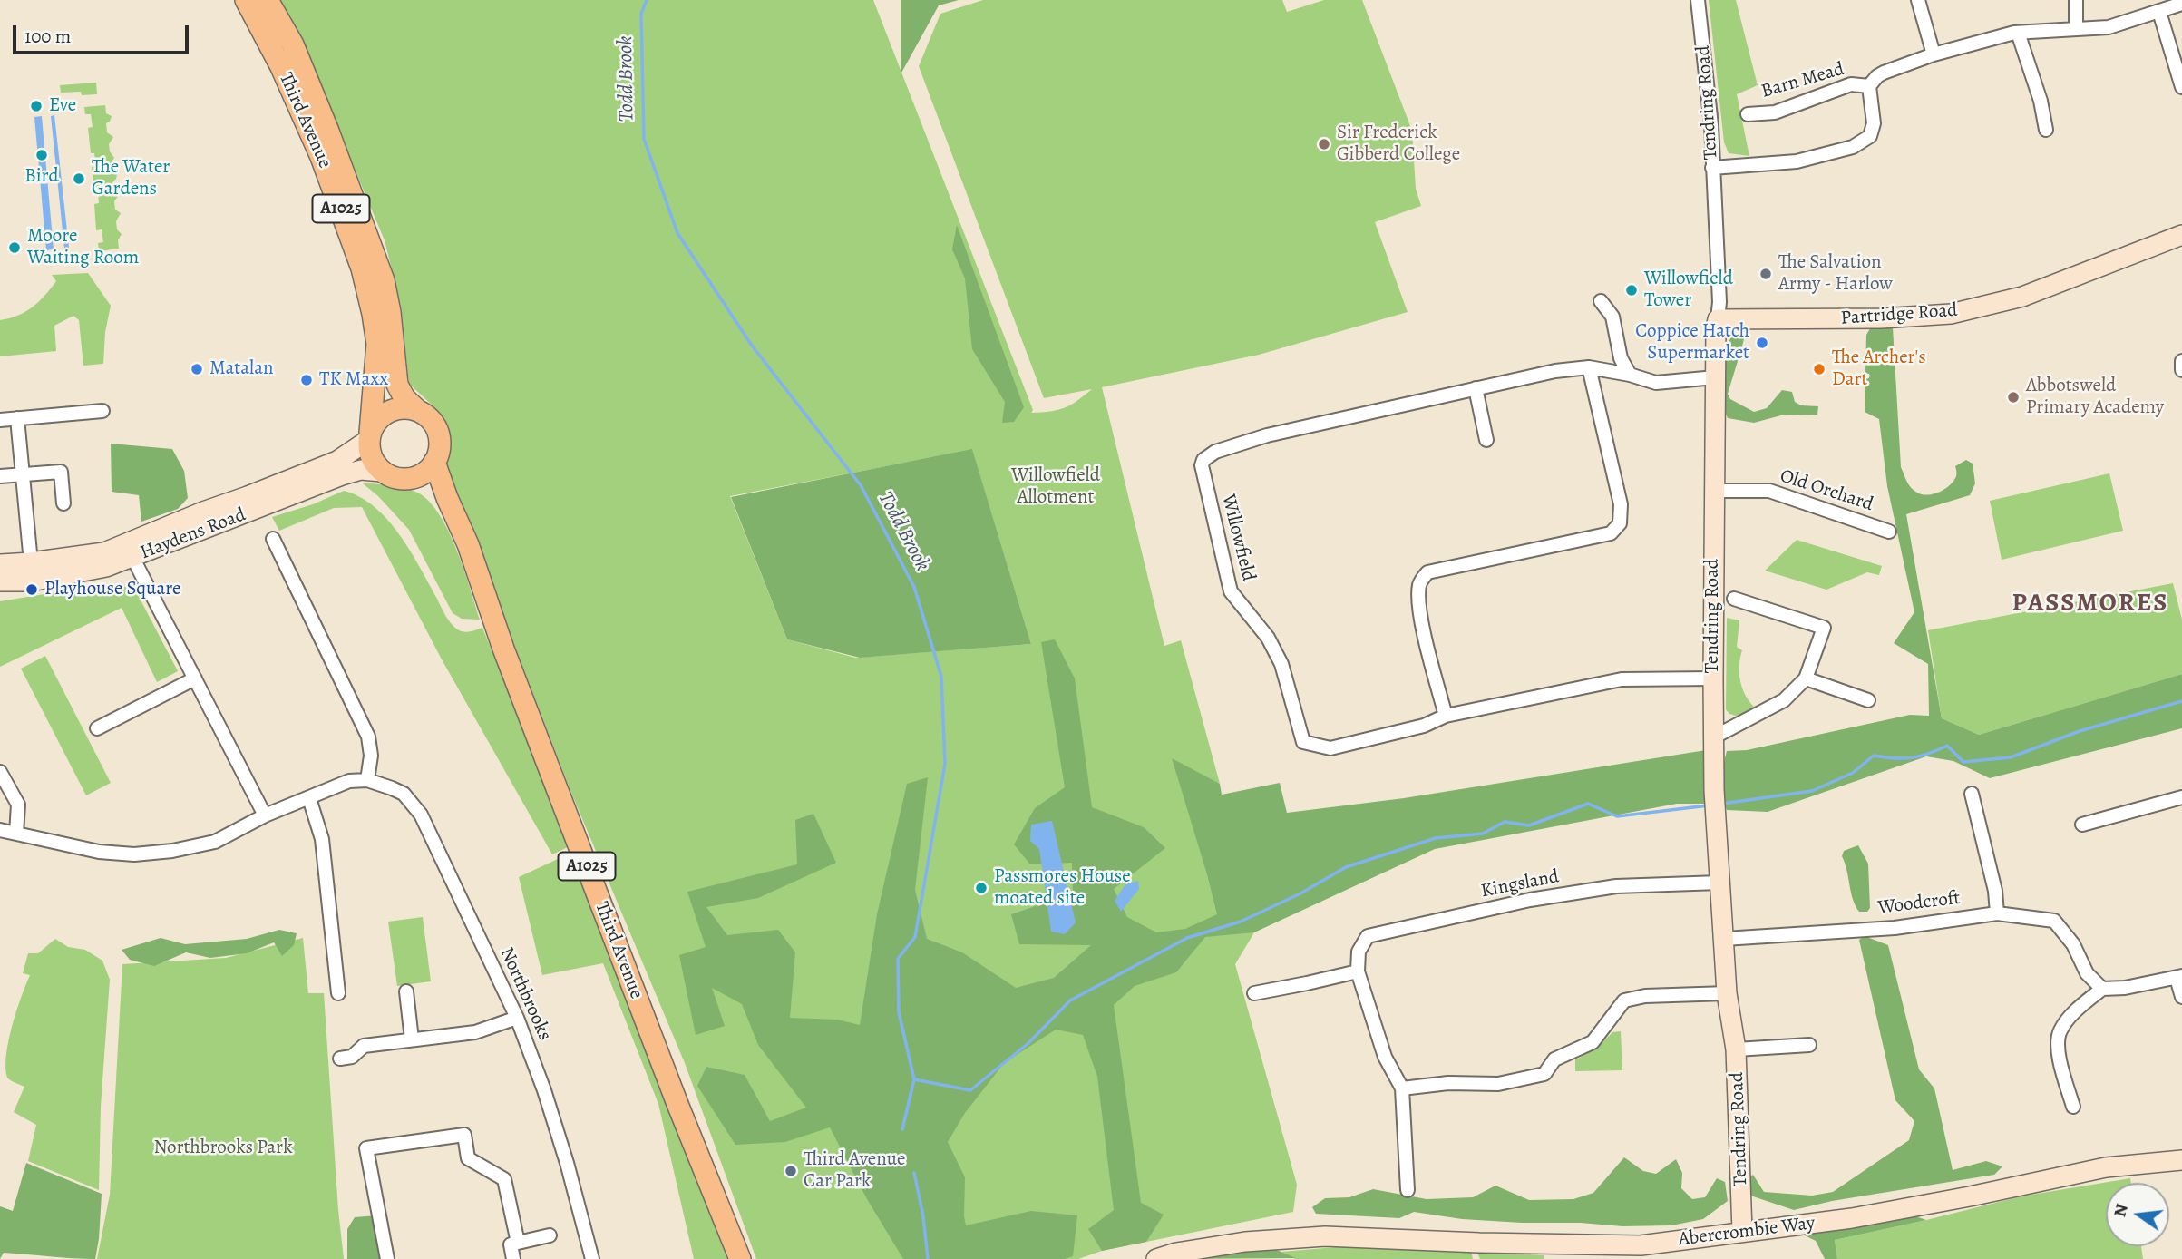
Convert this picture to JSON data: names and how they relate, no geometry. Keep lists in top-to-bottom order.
{
  "streets": {
    "main road": ["Third Avenue", "A1025"],
    "street": [
      "Barn Mead",
      "Tendring Road",
      "Partridge Road",
      "Old Orchard",
      "Haydens Road",
      "Willowfield",
      "Kingsland",
      "Woodcroft",
      "Northbrooks",
      "Abercrombie Way"
    ]
  },
  "crossings": [
    ["Barn Mead", "Tendring Road"],
    ["Tendring Road", "Partridge Road"],
    ["Tendring Road", "Old Orchard"],
    ["Tendring Road", "Willowfield"],
    ["Tendring Road", "Kingsland"],
    ["Tendring Road", "Woodcroft"],
    ["Tendring Road", "Abercrombie Way"],
    ["Third Avenue", "A1025"],
    ["Third Avenue", "Haydens Road"],
    ["A1025", "Haydens Road"]
  ],
  "districts": ["PASSMORES"],
  "water": ["Todd Brook"],
  "parks": ["Willowfield Allotment", "Northbrooks Park"],
  "places": [
    "Eve",
    "Sir Frederick Gibberd College",
    "Bird",
    "The Water Gardens",
    "Moore Waiting Room",
    "The Salvation Army - Harlow",
    "Willowfield Tower",
    "Coppice Hatch Supermarket",
    "Matalan",
    "The Archer's Dart",
    "TK Maxx",
    "Abbotsweld Primary Academy",
    "Playhouse Square",
    "Passmores House moated site",
    "Third Avenue Car Park"
  ],
  "scale_bar": "100 m",
  "north": "left"
}
